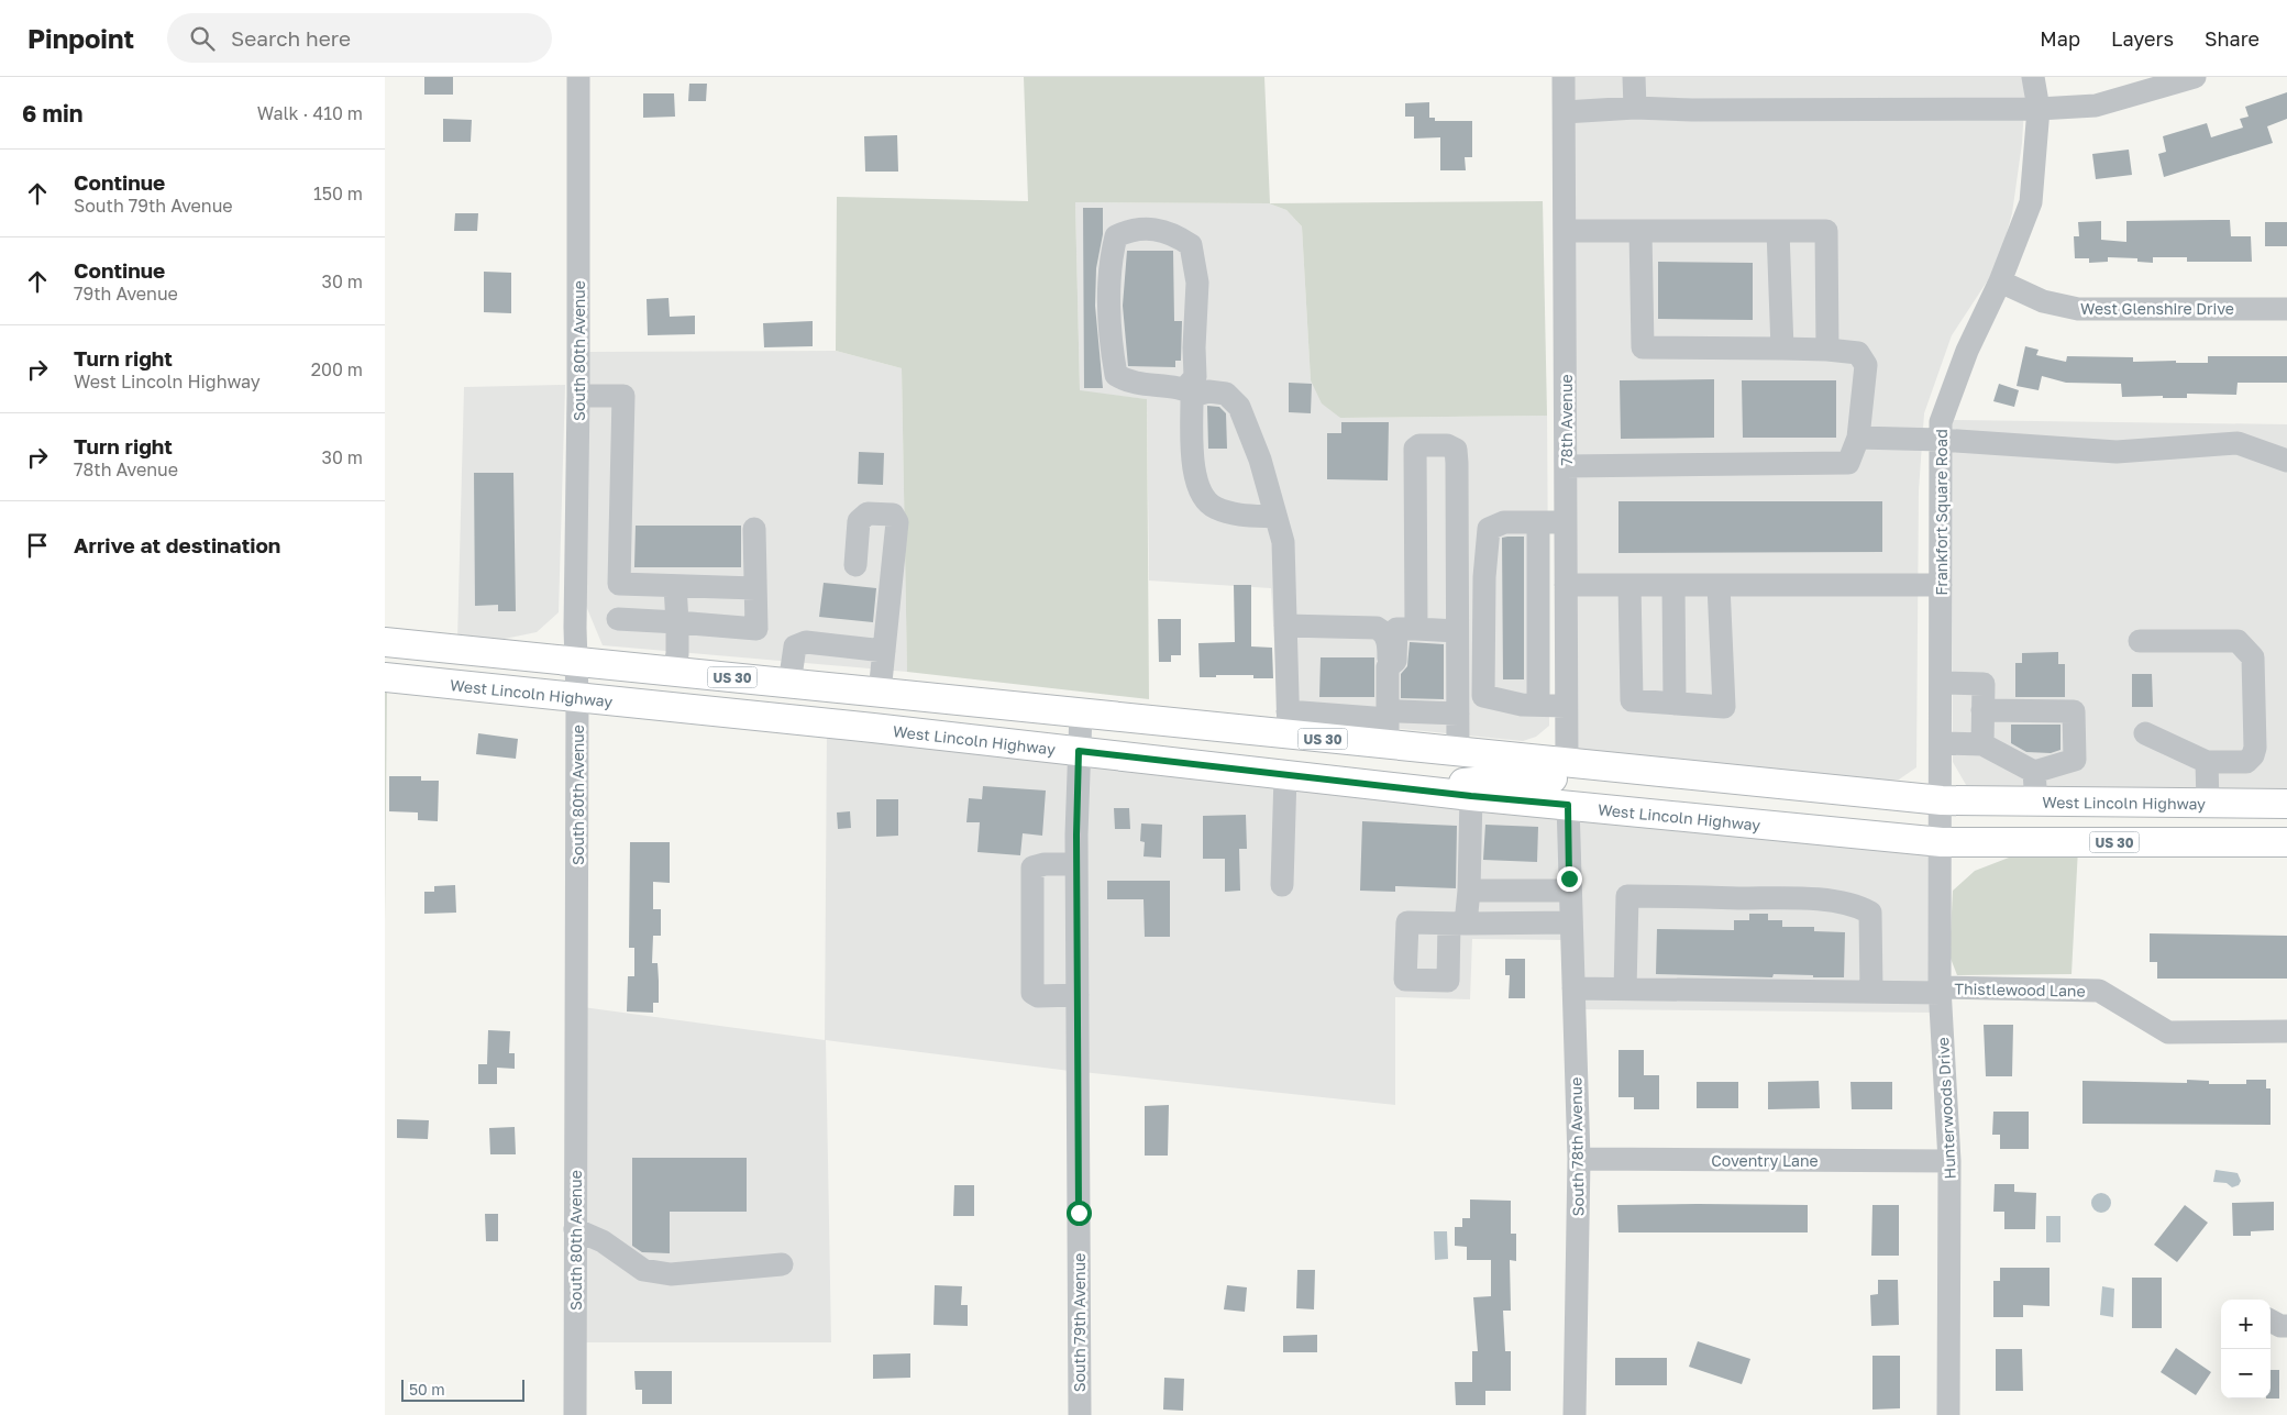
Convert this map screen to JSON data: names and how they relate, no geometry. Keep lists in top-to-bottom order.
{
  "streets": {
    "main road": ["US 30", "West Lincoln Highway"],
    "street": [
      "West Glenshire Drive",
      "South 80th Avenue",
      "78th Avenue",
      "Frankfort Square Road",
      "Thistlewood Lane",
      "Hunterwoods Drive",
      "South 78th Avenue",
      "Coventry Lane",
      "South 79th Avenue"
    ]
  },
  "crossings": [
    ["West Glenshire Drive", "Frankfort Square Road"],
    ["South 80th Avenue", "West Lincoln Highway"],
    ["78th Avenue", "West Lincoln Highway"],
    ["Frankfort Square Road", "West Lincoln Highway"],
    ["Frankfort Square Road", "Hunterwoods Drive"],
    ["West Lincoln Highway", "Hunterwoods Drive"],
    ["West Lincoln Highway", "South 79th Avenue"],
    ["Thistlewood Lane", "Hunterwoods Drive"],
    ["Thistlewood Lane", "South 78th Avenue"],
    ["Hunterwoods Drive", "Coventry Lane"],
    ["South 78th Avenue", "Coventry Lane"]
  ],
  "scale_bar": "50 m",
  "page": {
    "header": "Pinpoint",
    "search": "Search here",
    "nav": ["Map", "Layers", "Share"],
    "heading": ["6 min", "Walk · 410 m"],
    "list": [
      ["Continue", "South 79th Avenue", "150 m"],
      ["Continue", "79th Avenue", "30 m"],
      ["Turn right", "West Lincoln Highway", "200 m"],
      ["Turn right", "78th Avenue", "30 m"],
      "Arrive at destination"
    ],
    "map_buttons": ["+", "−"],
    "scale": "50 m"
  }
}
